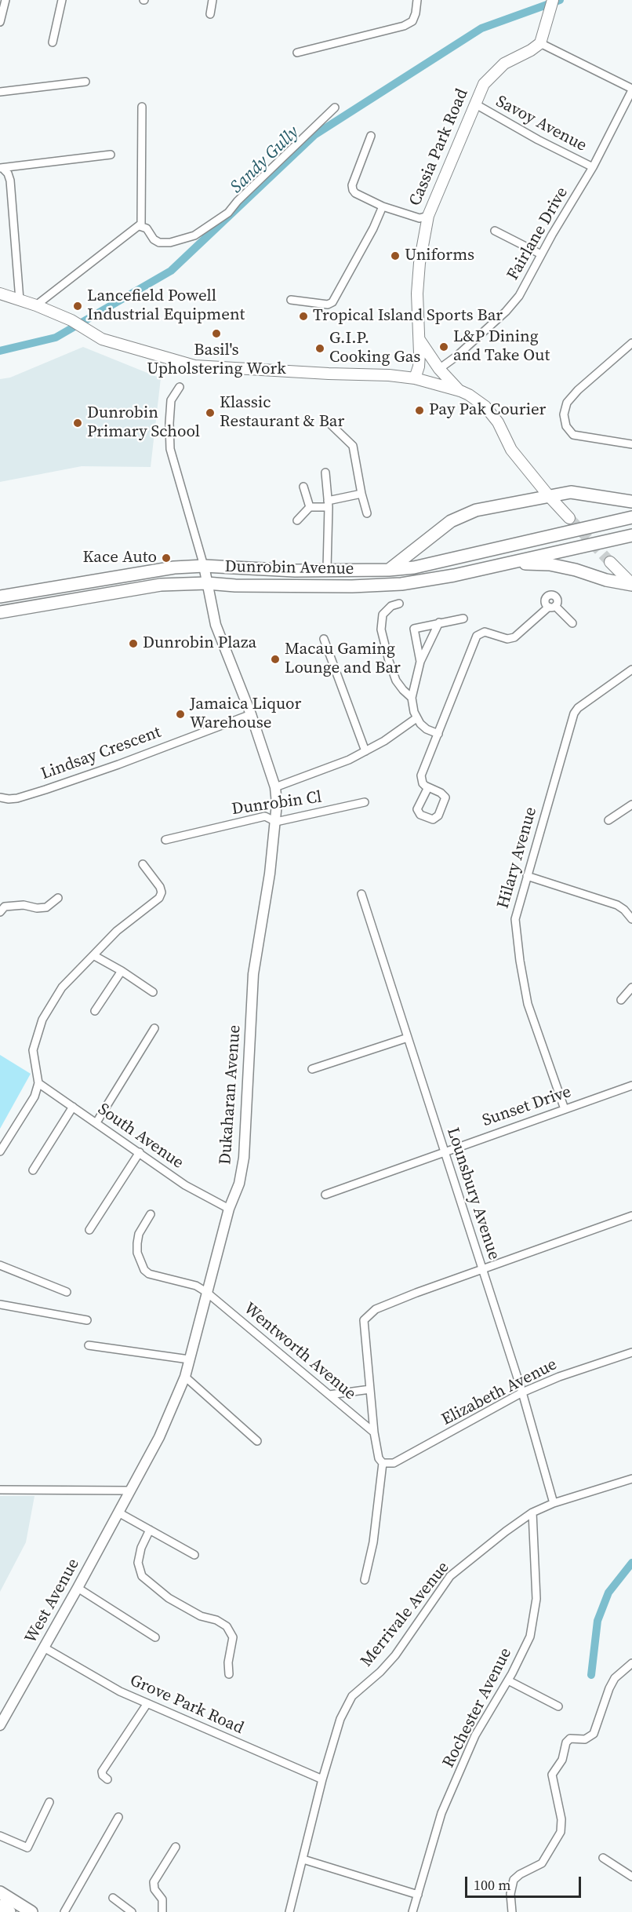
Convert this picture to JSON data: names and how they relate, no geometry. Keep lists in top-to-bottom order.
{
  "streets": {
    "main road": ["Cassia Park Road", "Dunrobin Avenue"],
    "street": [
      "Savoy Avenue",
      "Fairlane Drive",
      "Lindsay Crescent",
      "Dunrobin Cl",
      "Hilary Avenue",
      "Dukaharan Avenue",
      "Sunset Drive",
      "South Avenue",
      "Lounsbury Avenue",
      "Wentworth Avenue",
      "Elizabeth Avenue",
      "West Avenue",
      "Merrivale Avenue",
      "Grove Park Road",
      "Rochester Avenue"
    ]
  },
  "crossings": [
    ["Savoy Avenue", "Cassia Park Road"],
    ["Savoy Avenue", "Fairlane Drive"],
    ["Lindsay Crescent", "Dukaharan Avenue"],
    ["Dunrobin Cl", "Dukaharan Avenue"],
    ["Hilary Avenue", "Sunset Drive"],
    ["Dukaharan Avenue", "South Avenue"],
    ["Dukaharan Avenue", "Wentworth Avenue"],
    ["Dukaharan Avenue", "West Avenue"],
    ["Sunset Drive", "Lounsbury Avenue"],
    ["Lounsbury Avenue", "Elizabeth Avenue"],
    ["Lounsbury Avenue", "Merrivale Avenue"],
    ["West Avenue", "Grove Park Road"],
    ["Merrivale Avenue", "Grove Park Road"],
    ["Merrivale Avenue", "Rochester Avenue"]
  ],
  "water": ["Sandy Gully"],
  "places": [
    "Uniforms",
    "Lancefield Powell Industrial Equipment",
    "Tropical Island Sports Bar",
    "Basil's Upholstering Work",
    "L&P Dining and Take Out",
    "G.I.P. Cooking Gas",
    "Pay Pak Courier",
    "Klassic Restaurant & Bar",
    "Dunrobin Primary School",
    "Kace Auto",
    "Dunrobin Plaza",
    "Macau Gaming Lounge and Bar",
    "Jamaica Liquor Warehouse"
  ],
  "scale_bar": "100 m"
}
